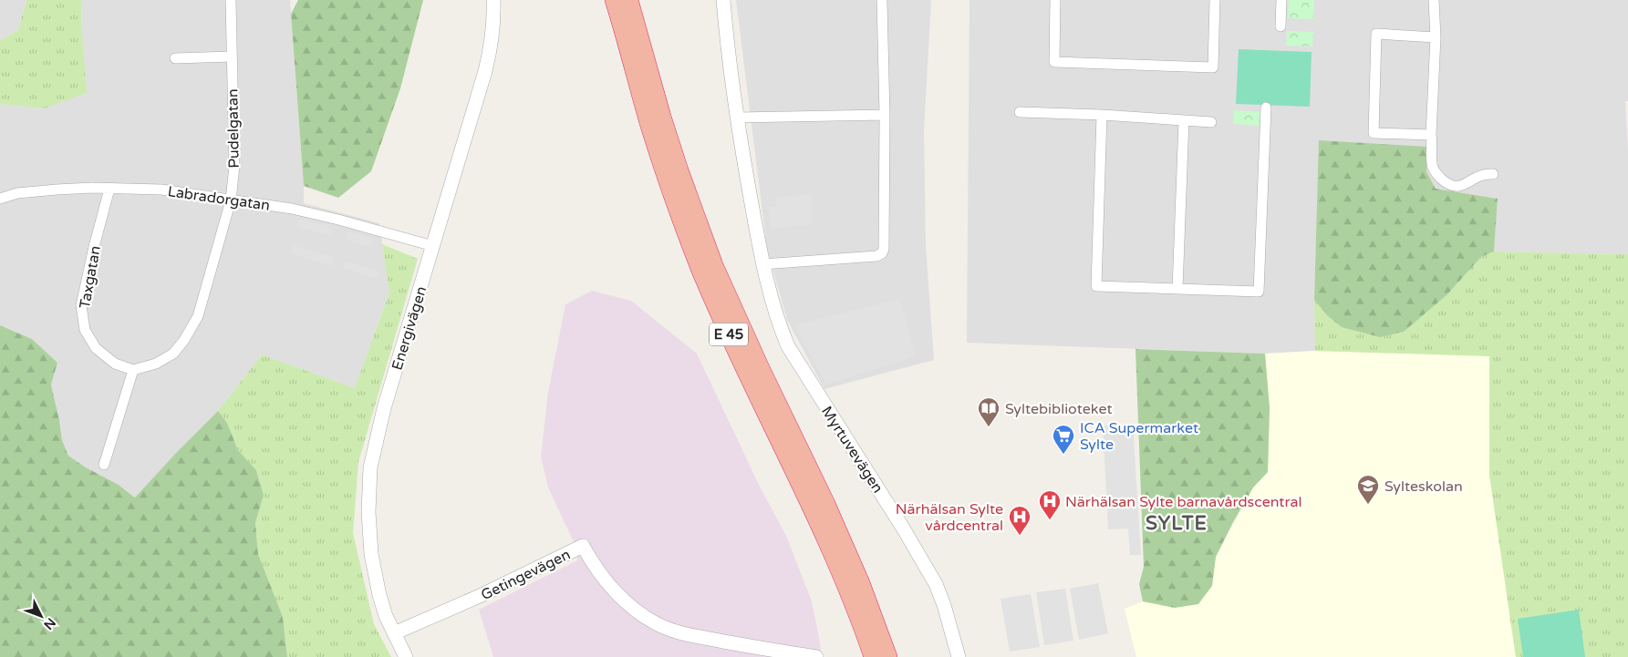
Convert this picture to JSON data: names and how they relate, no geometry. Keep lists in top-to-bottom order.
{
  "streets": {
    "highway": ["E 45"],
    "street": [
      "Pudelgatan",
      "Labradorgatan",
      "Taxgatan",
      "Energivägen",
      "Myrtuvevägen",
      "Getingevägen"
    ]
  },
  "crossings": [
    ["Pudelgatan", "Labradorgatan"],
    ["Labradorgatan", "Taxgatan"],
    ["Labradorgatan", "Energivägen"],
    ["Energivägen", "Getingevägen"]
  ],
  "districts": ["SYLTE"],
  "places": {
    "library": ["Syltebiblioteket"],
    "supermarket": ["ICA Supermarket Sylte"],
    "school or university": ["Sylteskolan"],
    "hospital": ["Närhälsan Sylte barnavårdscentral", "Närhälsan Sylte vårdcentral"]
  },
  "north": "bottom right"
}
